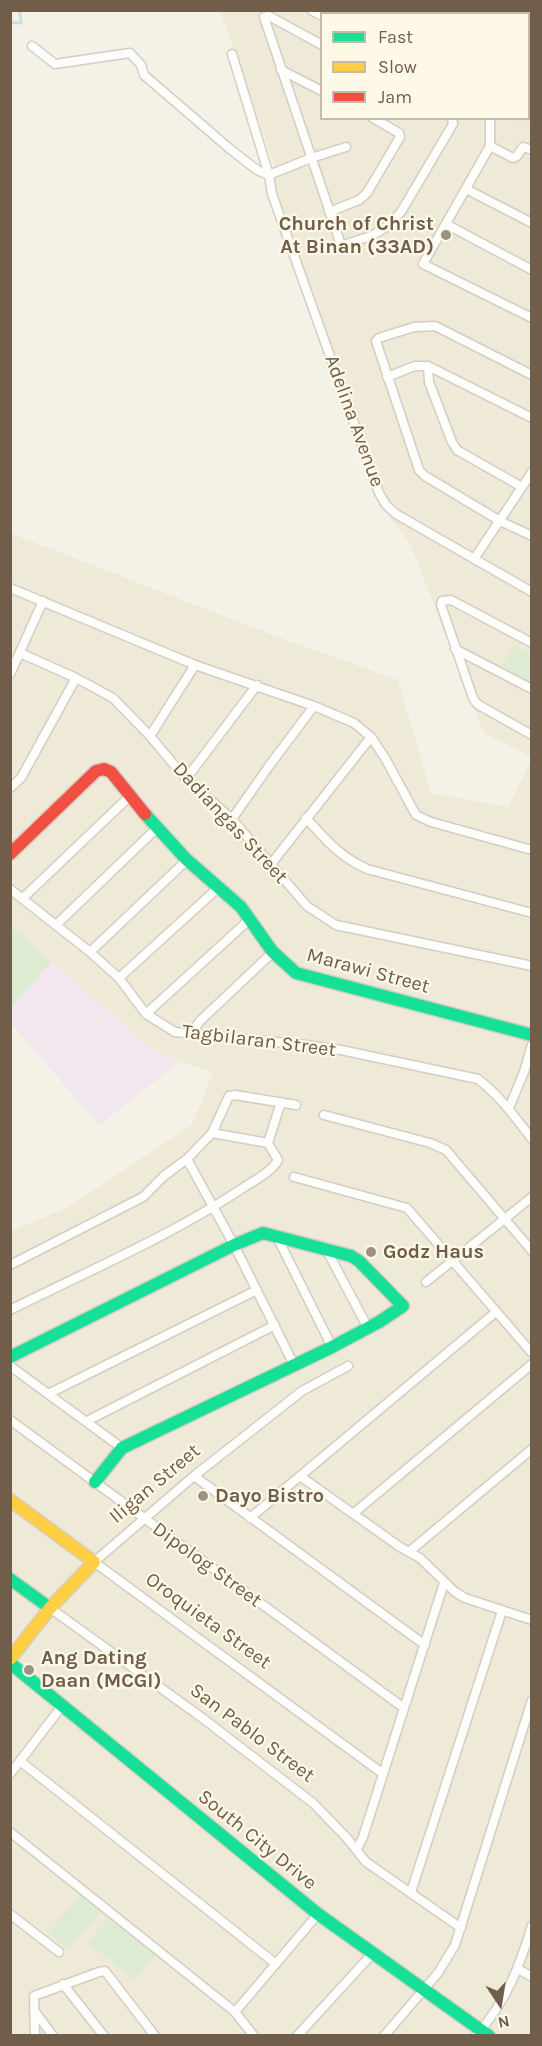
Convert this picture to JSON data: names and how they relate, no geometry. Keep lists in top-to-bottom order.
{
  "streets": {
    "street": [
      "Adelina Avenue",
      "Dadiangas Street",
      "Marawi Street",
      "Tagbilaran Street",
      "Iligan Street",
      "Dipolog Street",
      "Oroquieta Street",
      "San Pablo Street",
      "South City Drive"
    ]
  },
  "crossings": [
    ["Iligan Street", "Dipolog Street"],
    ["Iligan Street", "Oroquieta Street"],
    ["Iligan Street", "San Pablo Street"],
    ["Iligan Street", "South City Drive"]
  ],
  "places": [
    "Church of Christ At Binan (33AD)",
    "Godz Haus",
    "Dayo Bistro",
    "Ang Dating Daan (MCGI)"
  ],
  "legend": ["Fast", "Slow", "Jam"],
  "north": "bottom"
}
